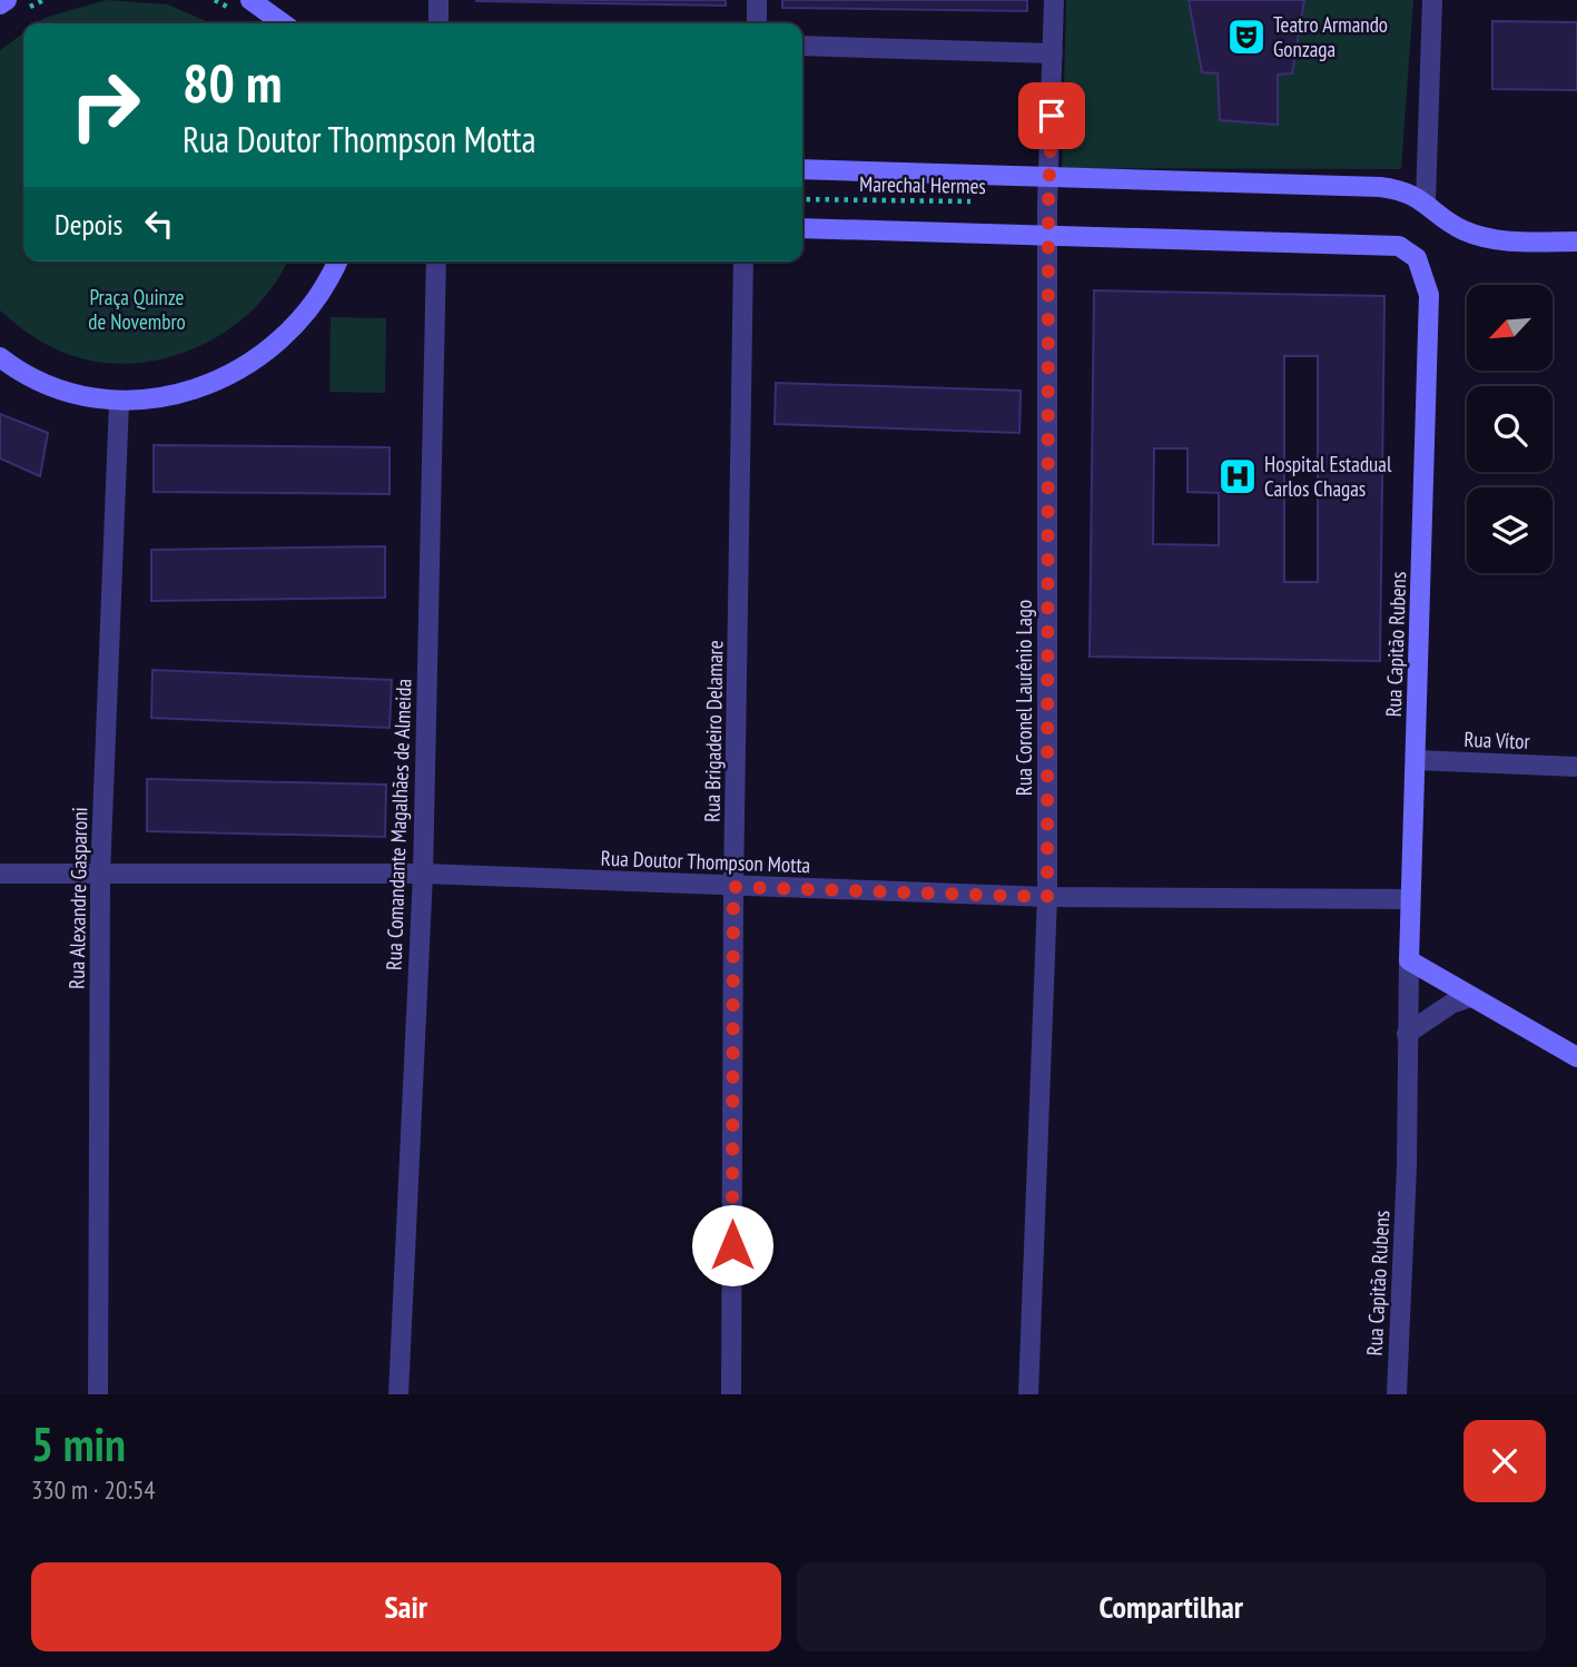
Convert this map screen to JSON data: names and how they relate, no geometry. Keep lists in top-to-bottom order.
{
  "streets": {
    "main road": ["Rua Capitão Rubens"],
    "street": [
      "Rua Coronel Laurênio Lago",
      "Rua Brigadeiro Delamare",
      "Rua Vítor",
      "Rua Comandante Magalhães de Almeida",
      "Rua Doutor Thompson Motta",
      "Rua Alexandre Gasparoni"
    ],
    "path": ["Marechal Hermes"]
  },
  "crossings": [
    ["Rua Capitão Rubens", "Rua Coronel Laurênio Lago"],
    ["Rua Capitão Rubens", "Rua Vítor"],
    ["Rua Capitão Rubens", "Rua Doutor Thompson Motta"],
    ["Rua Coronel Laurênio Lago", "Rua Doutor Thompson Motta"],
    ["Rua Brigadeiro Delamare", "Rua Doutor Thompson Motta"],
    ["Rua Comandante Magalhães de Almeida", "Rua Doutor Thompson Motta"],
    ["Rua Doutor Thompson Motta", "Rua Alexandre Gasparoni"]
  ],
  "parks": ["Praça Quinze de Novembro"],
  "places": {
    "theatre": ["Teatro Armando Gonzaga"],
    "hospital": ["Hospital Estadual Carlos Chagas"]
  },
  "north": "bottom left",
  "page": {
    "turn": ["80 m", "Rua Doutor Thompson Motta"],
    "then": "Depois",
    "heading": ["5 min", "330 m · 20:54"],
    "buttons": ["Sair", "Compartilhar"]
  }
}
